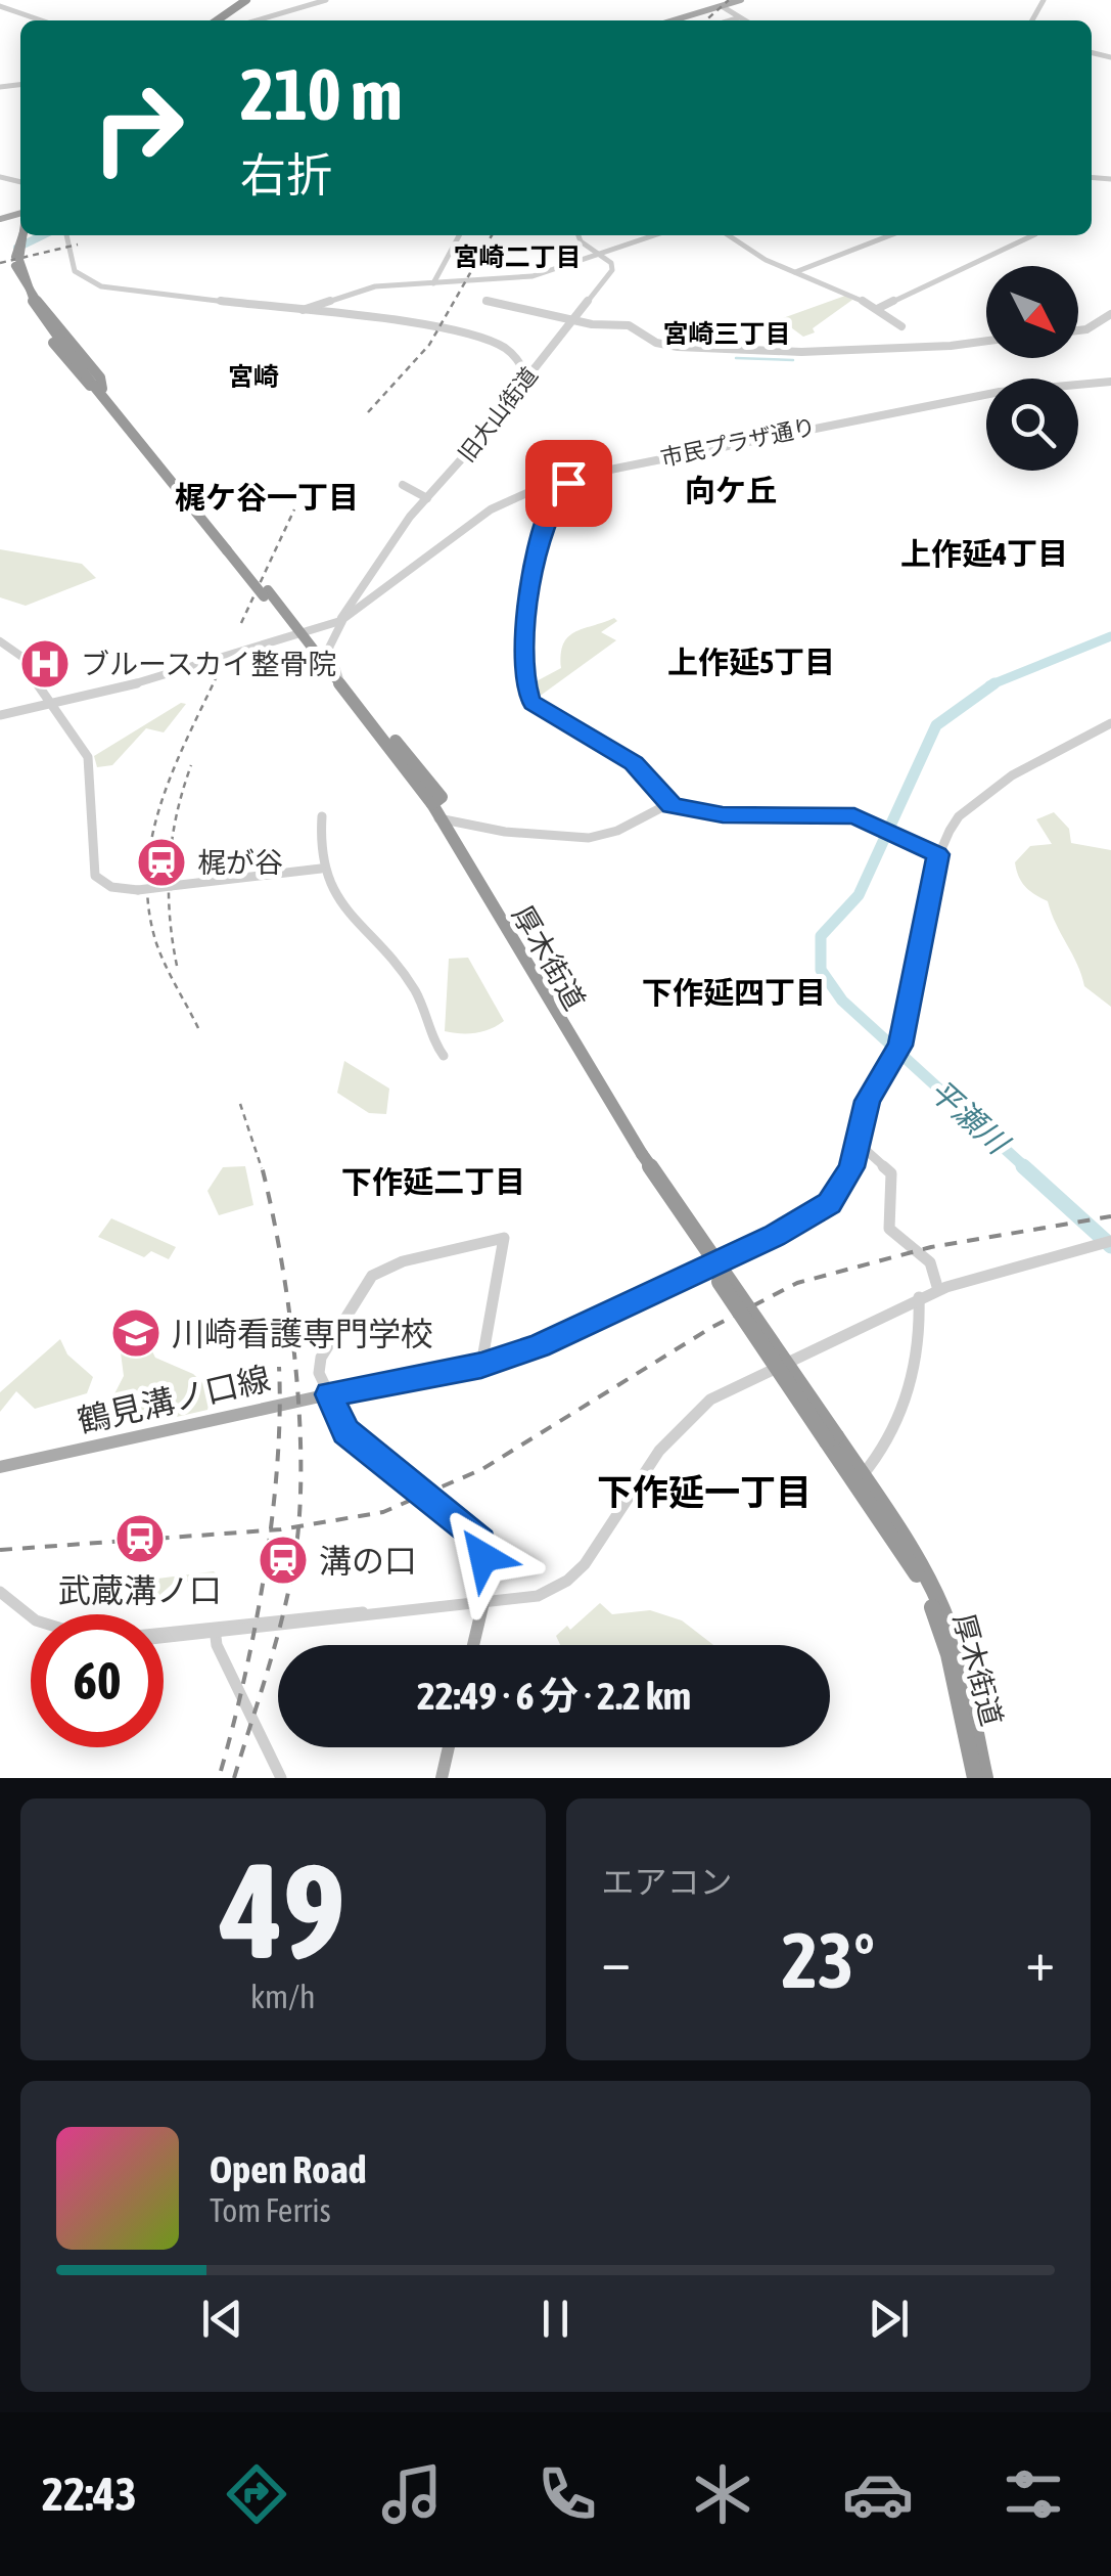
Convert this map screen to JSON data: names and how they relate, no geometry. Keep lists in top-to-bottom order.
{
  "streets": {
    "highway": ["厚木街道"],
    "main road": ["鶴見溝ノ口線"],
    "street": ["旧大山街道", "市民プラザ通り"]
  },
  "crossings": [
    ["市民プラザ通り", "厚木街道"]
  ],
  "districts": [
    "宮崎二丁目",
    "宮崎三丁目",
    "宮崎",
    "向ケ丘",
    "梶ケ谷一丁目",
    "上作延4丁目",
    "上作延5丁目",
    "下作延四丁目",
    "下作延二丁目",
    "下作延一丁目"
  ],
  "water": ["平瀬川"],
  "places": {
    "hospital": ["ブルースカイ整骨院"],
    "station": ["梶が谷", "武蔵溝ノ口", "溝の口"],
    "school or university": ["川崎看護専門学校"]
  },
  "north": "bottom right",
  "page": {
    "turn": ["210 m", "右折"],
    "limit": "60",
    "trip": "22:49 · 6 分 · 2.2 km",
    "tile": [
      ["49", "km/h"],
      "エアコン"
    ],
    "heat": ["−", "23°", "+"],
    "song": ["Open Road", "Tom Ferris"],
    "tabs": "22:43"
  }
}
